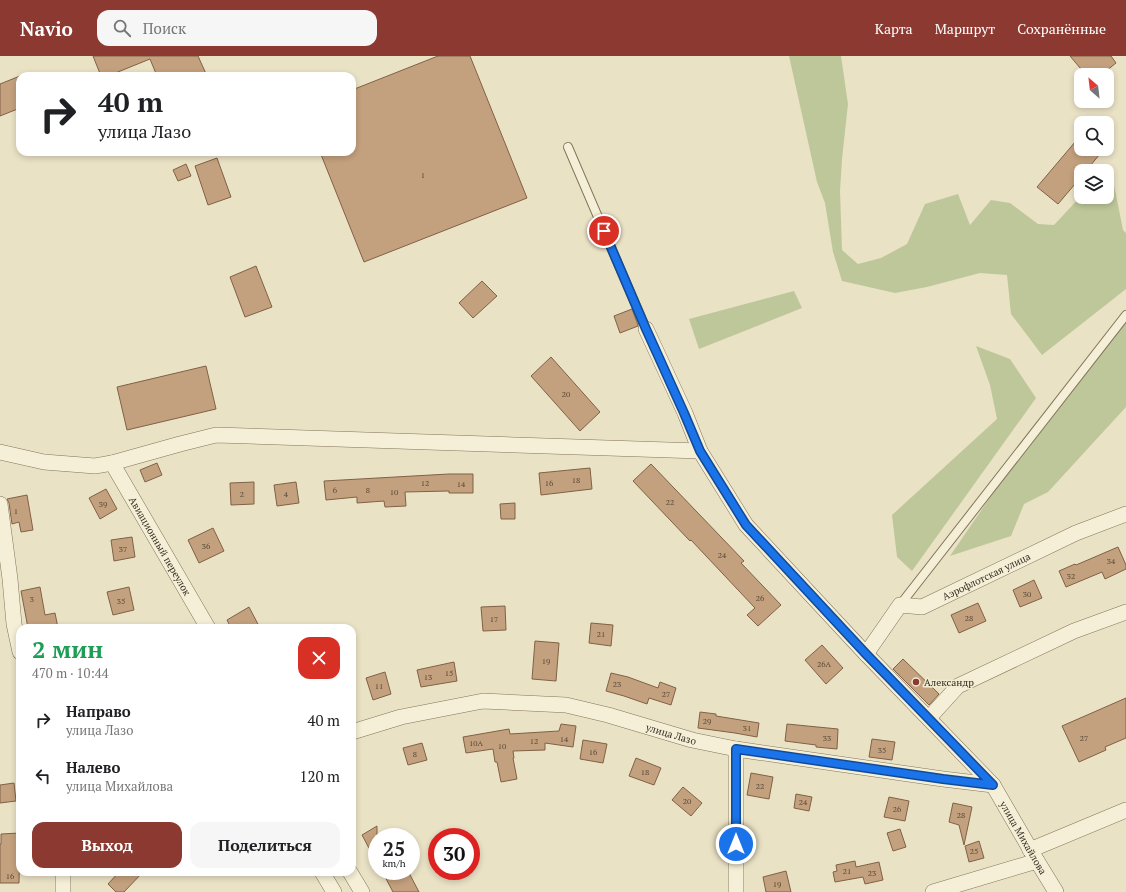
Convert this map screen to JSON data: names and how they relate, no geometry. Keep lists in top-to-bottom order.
{
  "streets": {
    "street": [
      "Авиационный переулок",
      "Аэрофлотская улица",
      "улица Лазо",
      "улица Михайлова"
    ]
  },
  "crossings": [
    ["улица Лазо", "улица Михайлова"]
  ],
  "places": ["Александр"],
  "house_numbers": [
    "1",
    "20",
    "18",
    "12",
    "16",
    "14",
    "6",
    "8",
    "10",
    "2",
    "4",
    "22",
    "39",
    "1",
    "36",
    "37",
    "24",
    "34",
    "32",
    "30",
    "26",
    "3",
    "35",
    "28",
    "17",
    "21",
    "19",
    "26А",
    "15",
    "13",
    "23",
    "11",
    "27",
    "29",
    "31",
    "33",
    "27",
    "14",
    "12",
    "10А",
    "10",
    "35",
    "16",
    "8",
    "18",
    "22",
    "20",
    "24",
    "26",
    "28",
    "25",
    "21",
    "23",
    "16",
    "19"
  ],
  "north": "top left",
  "page": {
    "header": "Navio",
    "search": "Поиск",
    "nav": ["Карта", "Маршрут", "Сохранённые"],
    "turn": ["40 m", "улица Лазо"],
    "heading": ["2 мин", "470 m · 10:44"],
    "list": [
      {
        "name": "Направо",
        "note": "улица Лазо",
        "value": "40 m"
      },
      {
        "name": "Налево",
        "note": "улица Михайлова",
        "value": "120 m"
      }
    ],
    "buttons": ["Выход", "Поделиться"],
    "speed": "25 km/h",
    "limit": "30"
  }
}
